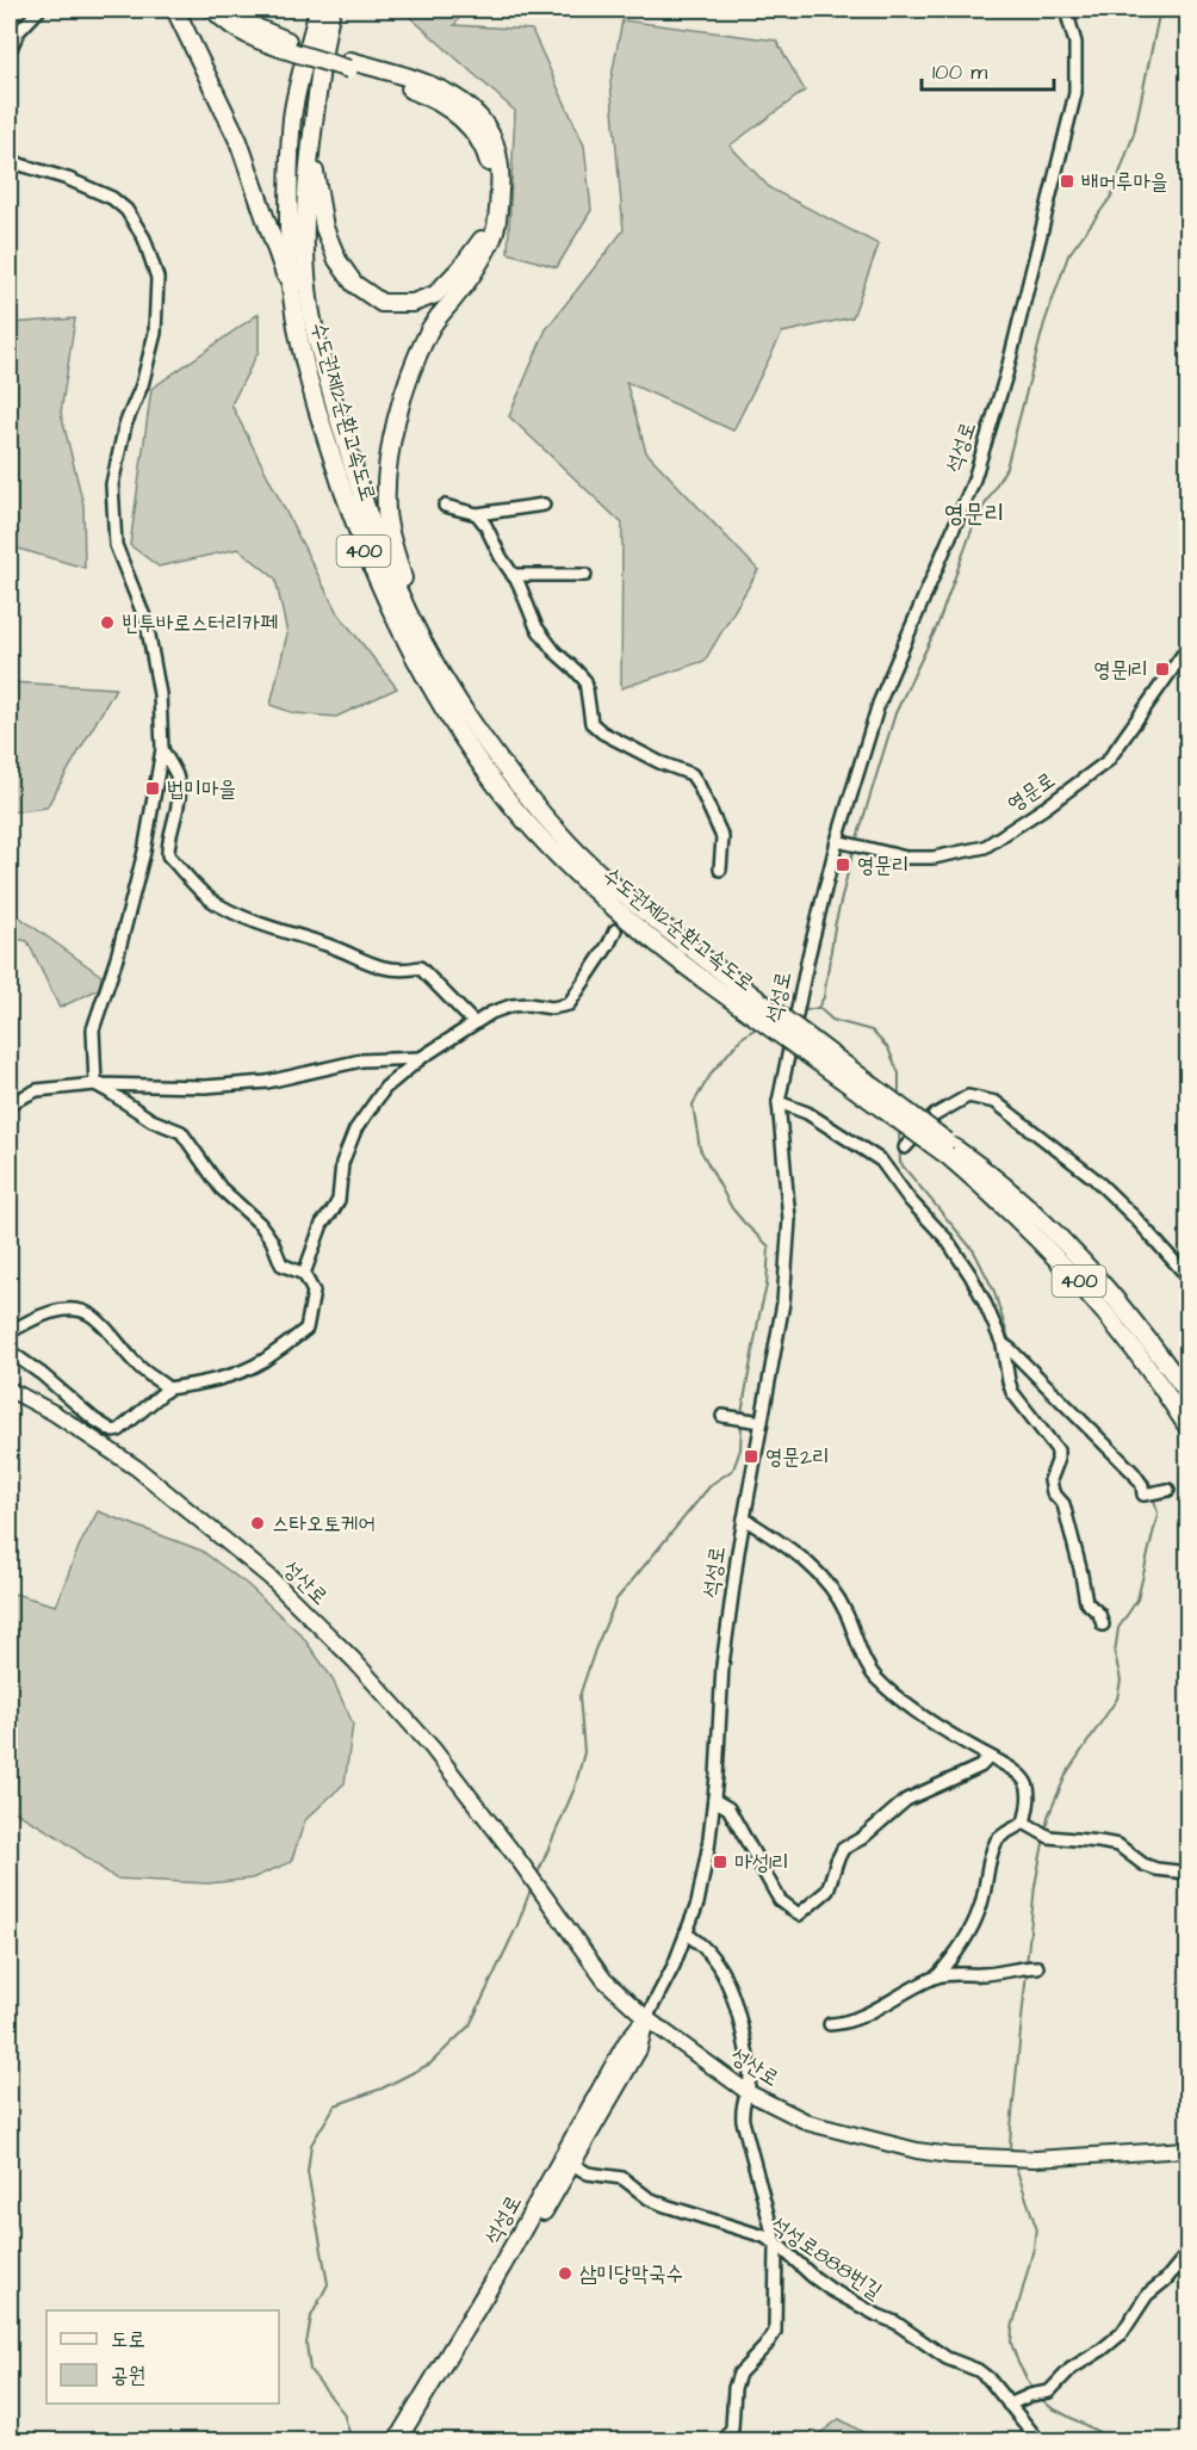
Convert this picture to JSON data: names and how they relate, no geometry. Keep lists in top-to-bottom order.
{
  "streets": {
    "highway": ["수도권제2순환고속도로", "석성로", "400"],
    "main road": ["성산로"],
    "street": ["영문로", "석성로888번길"]
  },
  "crossings": [
    ["석성로", "영문로"],
    ["석성로", "성산로"],
    ["석성로", "석성로888번길"]
  ],
  "districts": ["영문리"],
  "places": {
    "transit": [
      "배머루마을",
      "영문1리",
      "법미마을",
      "영문리",
      "영문2리",
      "마성1리"
    ],
    "other": ["빈투바로스터리카페", "스타오토케어", "삼미당막국수"]
  },
  "legend": ["도로", "공원"],
  "scale_bar": "100 m"
}
